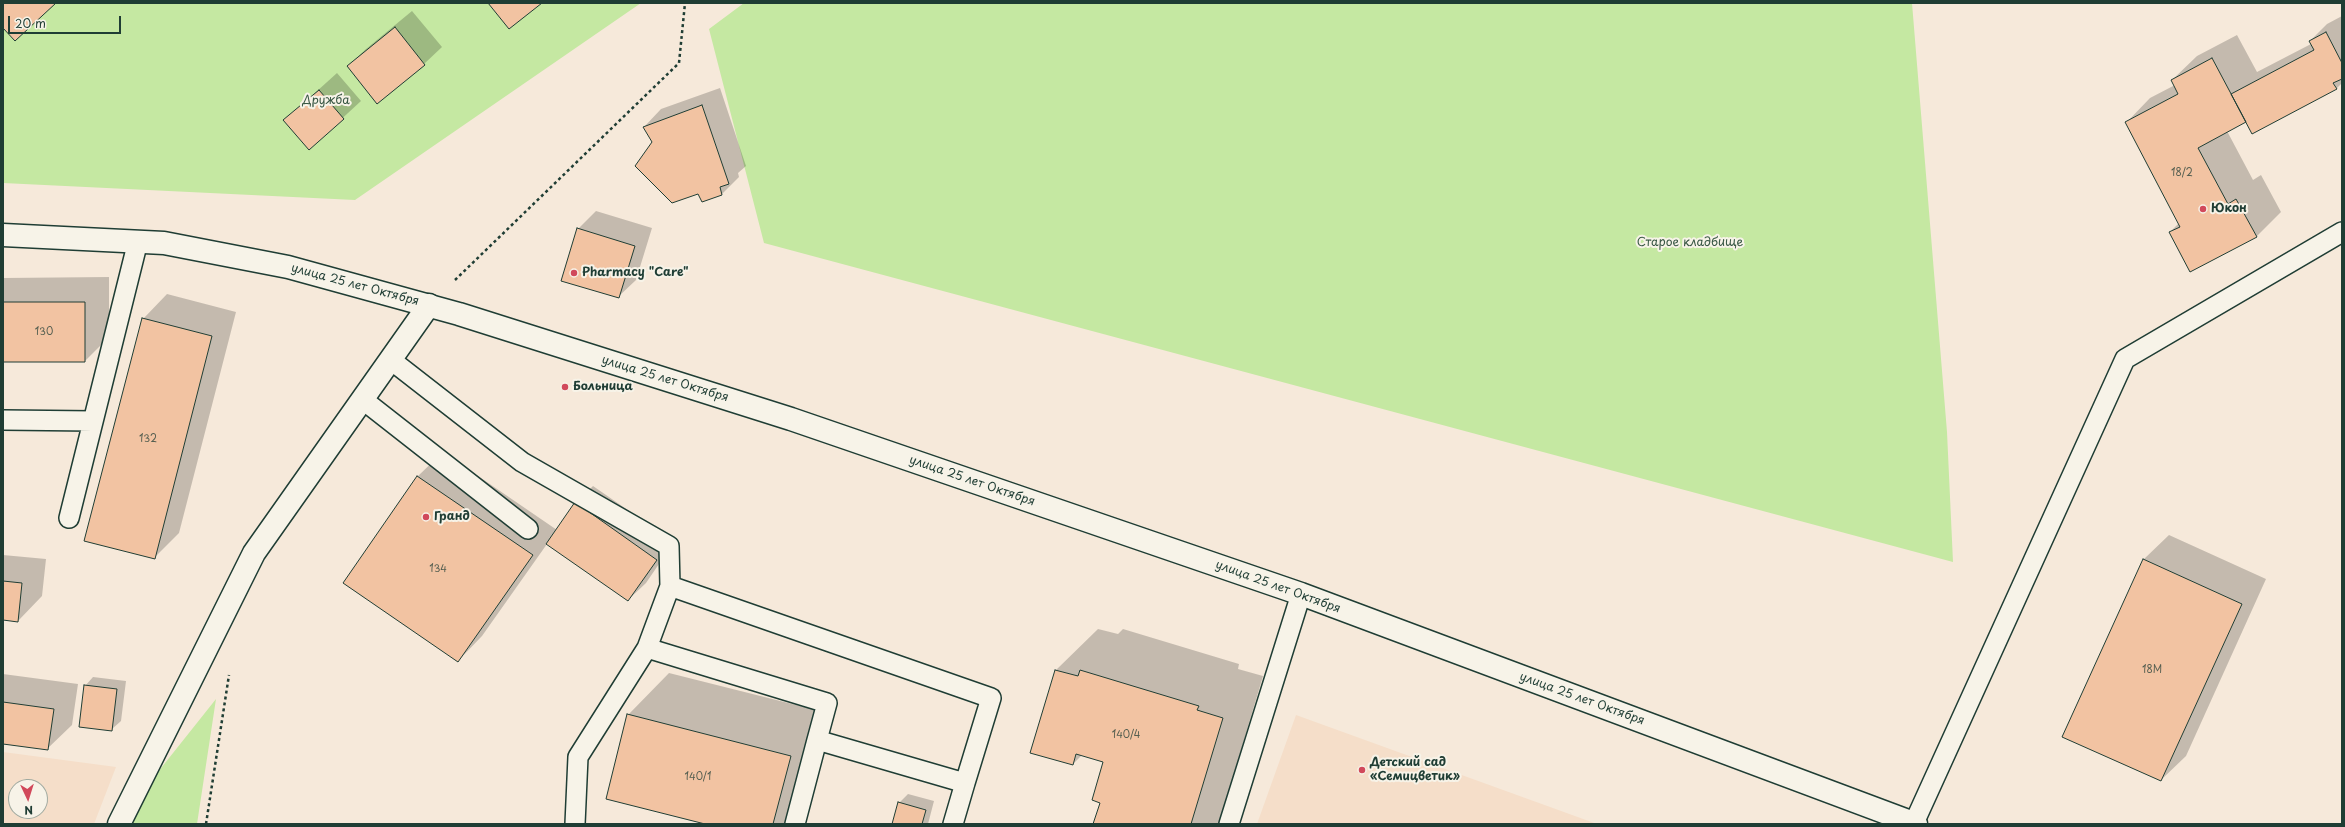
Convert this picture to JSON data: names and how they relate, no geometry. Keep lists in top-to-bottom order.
{
  "streets": {
    "street": ["улица 25 лет Октября"]
  },
  "parks": ["Дружба", "Старое кладбище"],
  "places": [
    "Юкон",
    "Pharmacy \"Care\"",
    "Больница",
    "Гранд",
    "Детский сад «Семицветик»"
  ],
  "house_numbers": [
    "18/2",
    "130",
    "132",
    "134",
    "18М",
    "140/4",
    "140/1"
  ],
  "scale_bar": "20 m",
  "north": "bottom"
}
